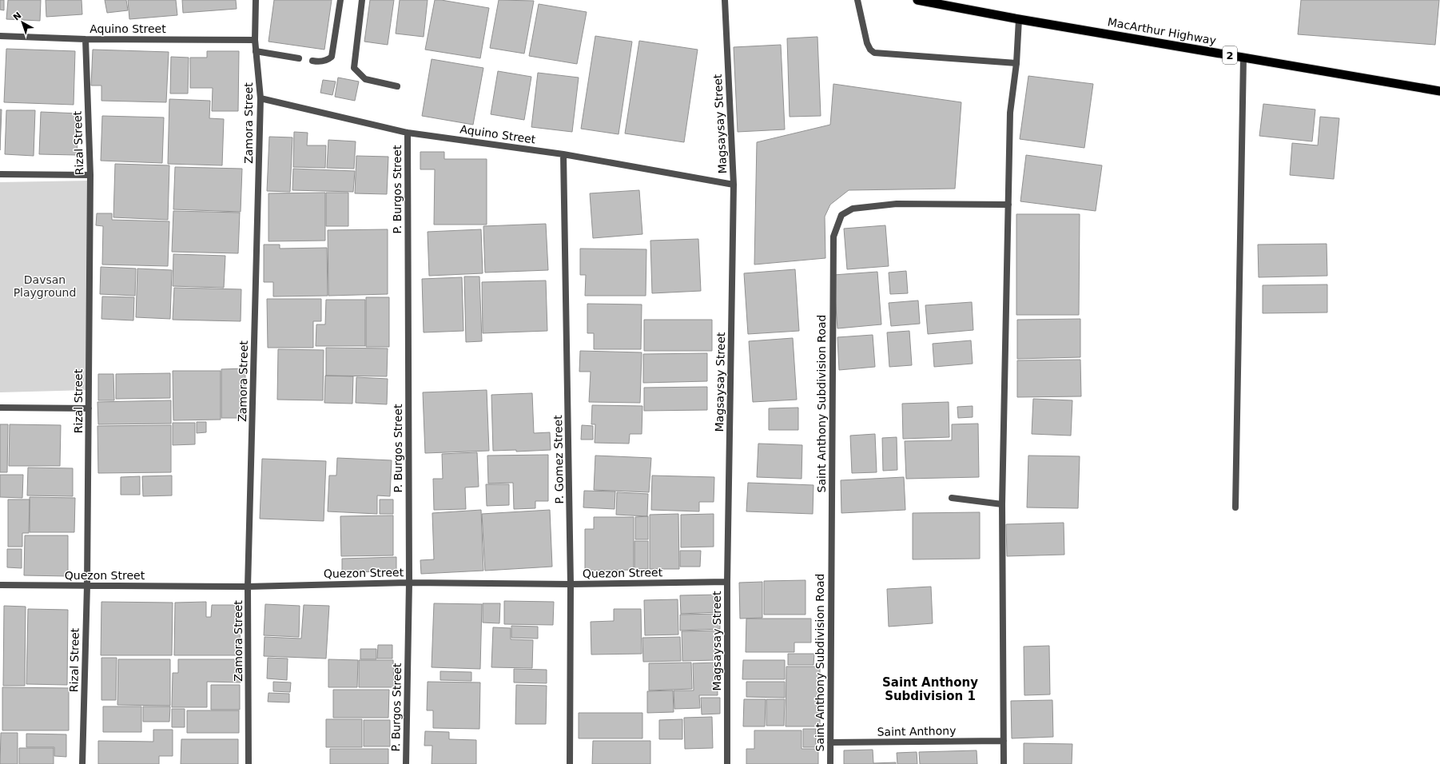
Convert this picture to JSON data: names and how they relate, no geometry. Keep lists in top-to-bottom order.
{
  "streets": {
    "highway": ["MacArthur Highway", "2"],
    "street": [
      "Aquino Street",
      "Zamora Street",
      "Magsaysay Street",
      "Rizal Street",
      "P. Burgos Street",
      "Saint Anthony Subdivision Road",
      "P. Gomez Street",
      "Quezon Street",
      "Saint Anthony"
    ]
  },
  "crossings": [
    ["Aquino Street", "Zamora Street"],
    ["Aquino Street", "Magsaysay Street"],
    ["Aquino Street", "Rizal Street"],
    ["Aquino Street", "P. Burgos Street"],
    ["Aquino Street", "P. Gomez Street"],
    ["Zamora Street", "Quezon Street"],
    ["Magsaysay Street", "Quezon Street"],
    ["Rizal Street", "Quezon Street"],
    ["P. Burgos Street", "Quezon Street"],
    ["Saint Anthony Subdivision Road", "Saint Anthony"],
    ["P. Gomez Street", "Quezon Street"]
  ],
  "districts": ["Saint Anthony Subdivision 1"],
  "parks": ["Davsan Playground"],
  "north": "top left"
}
